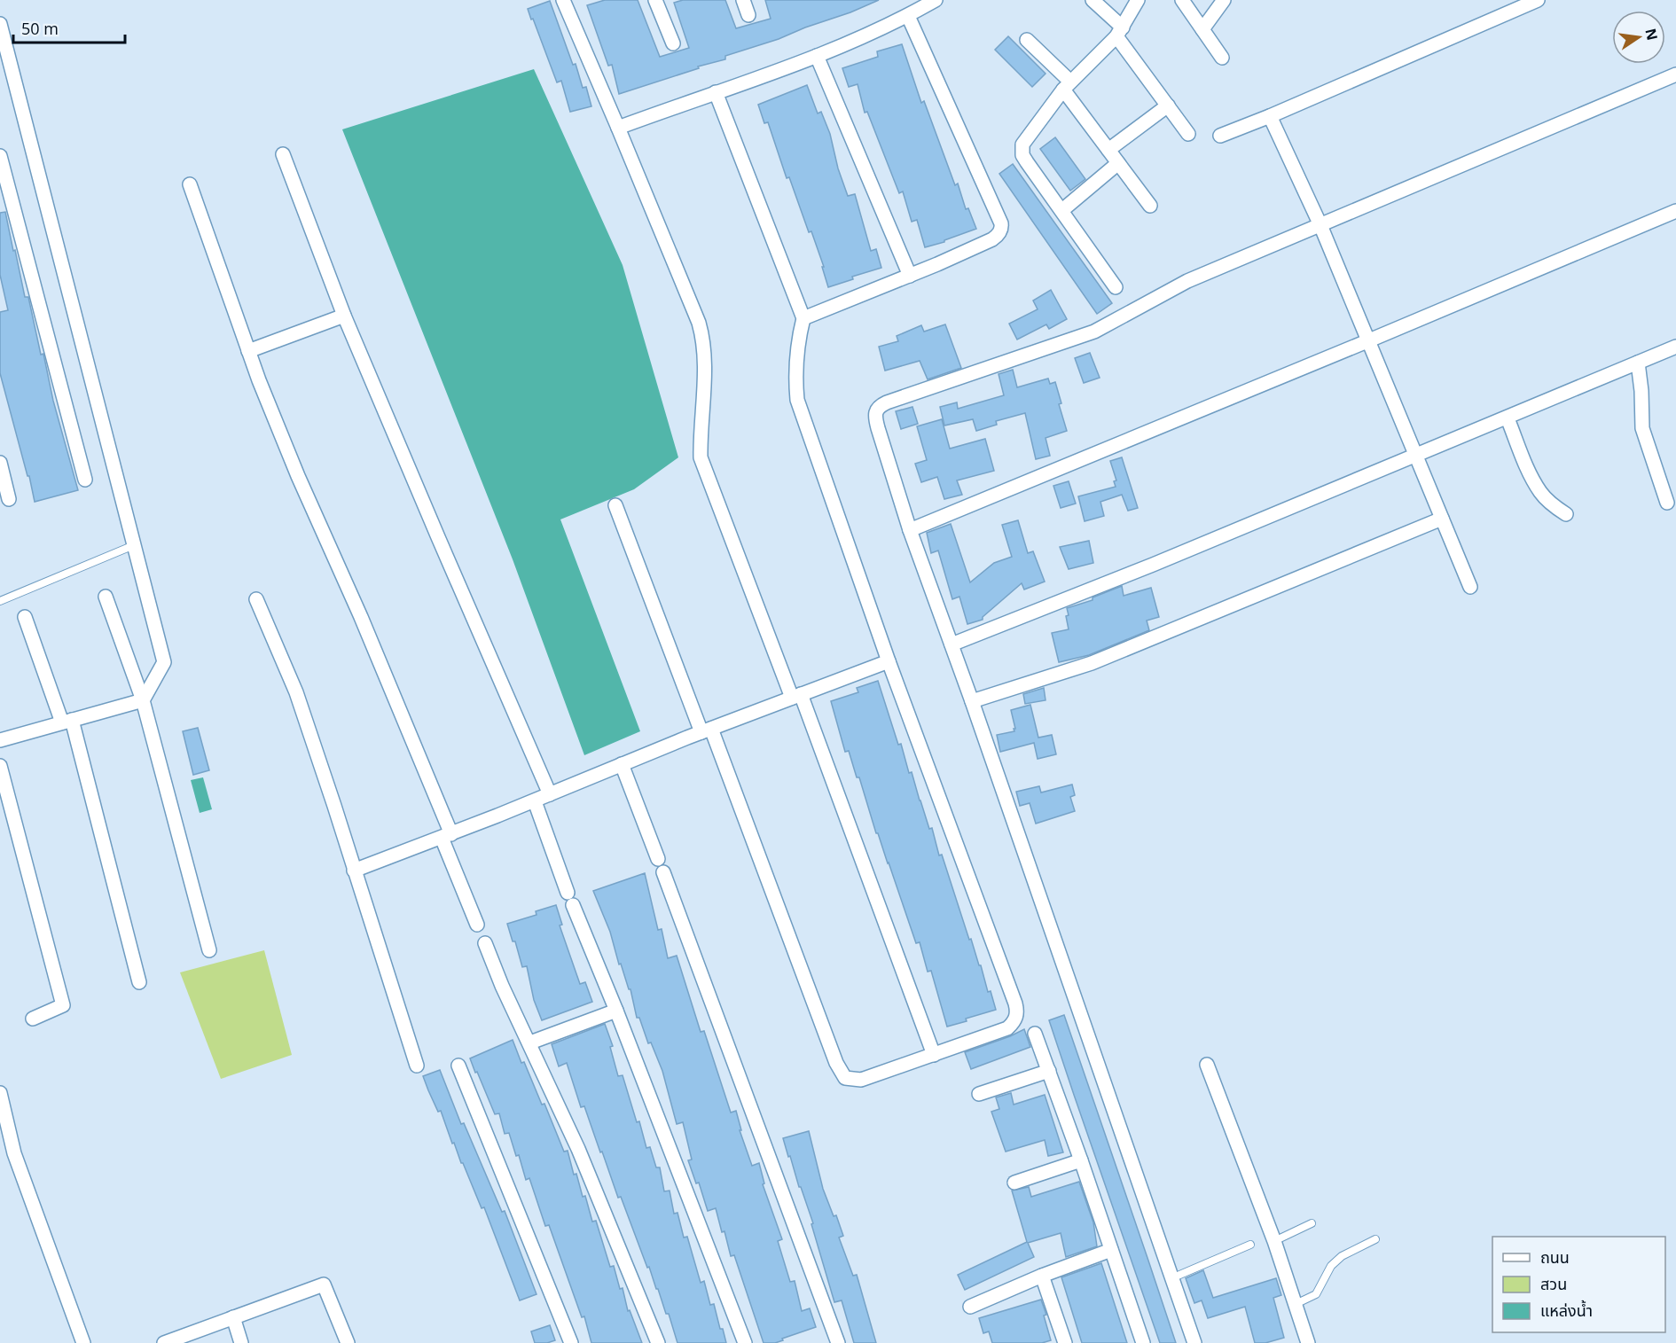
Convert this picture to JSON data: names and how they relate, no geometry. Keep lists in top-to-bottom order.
{
  "legend": ["ถนน", "สวน", "แหล่งน้ำ"],
  "scale_bar": "50 m",
  "north": "right"
}
